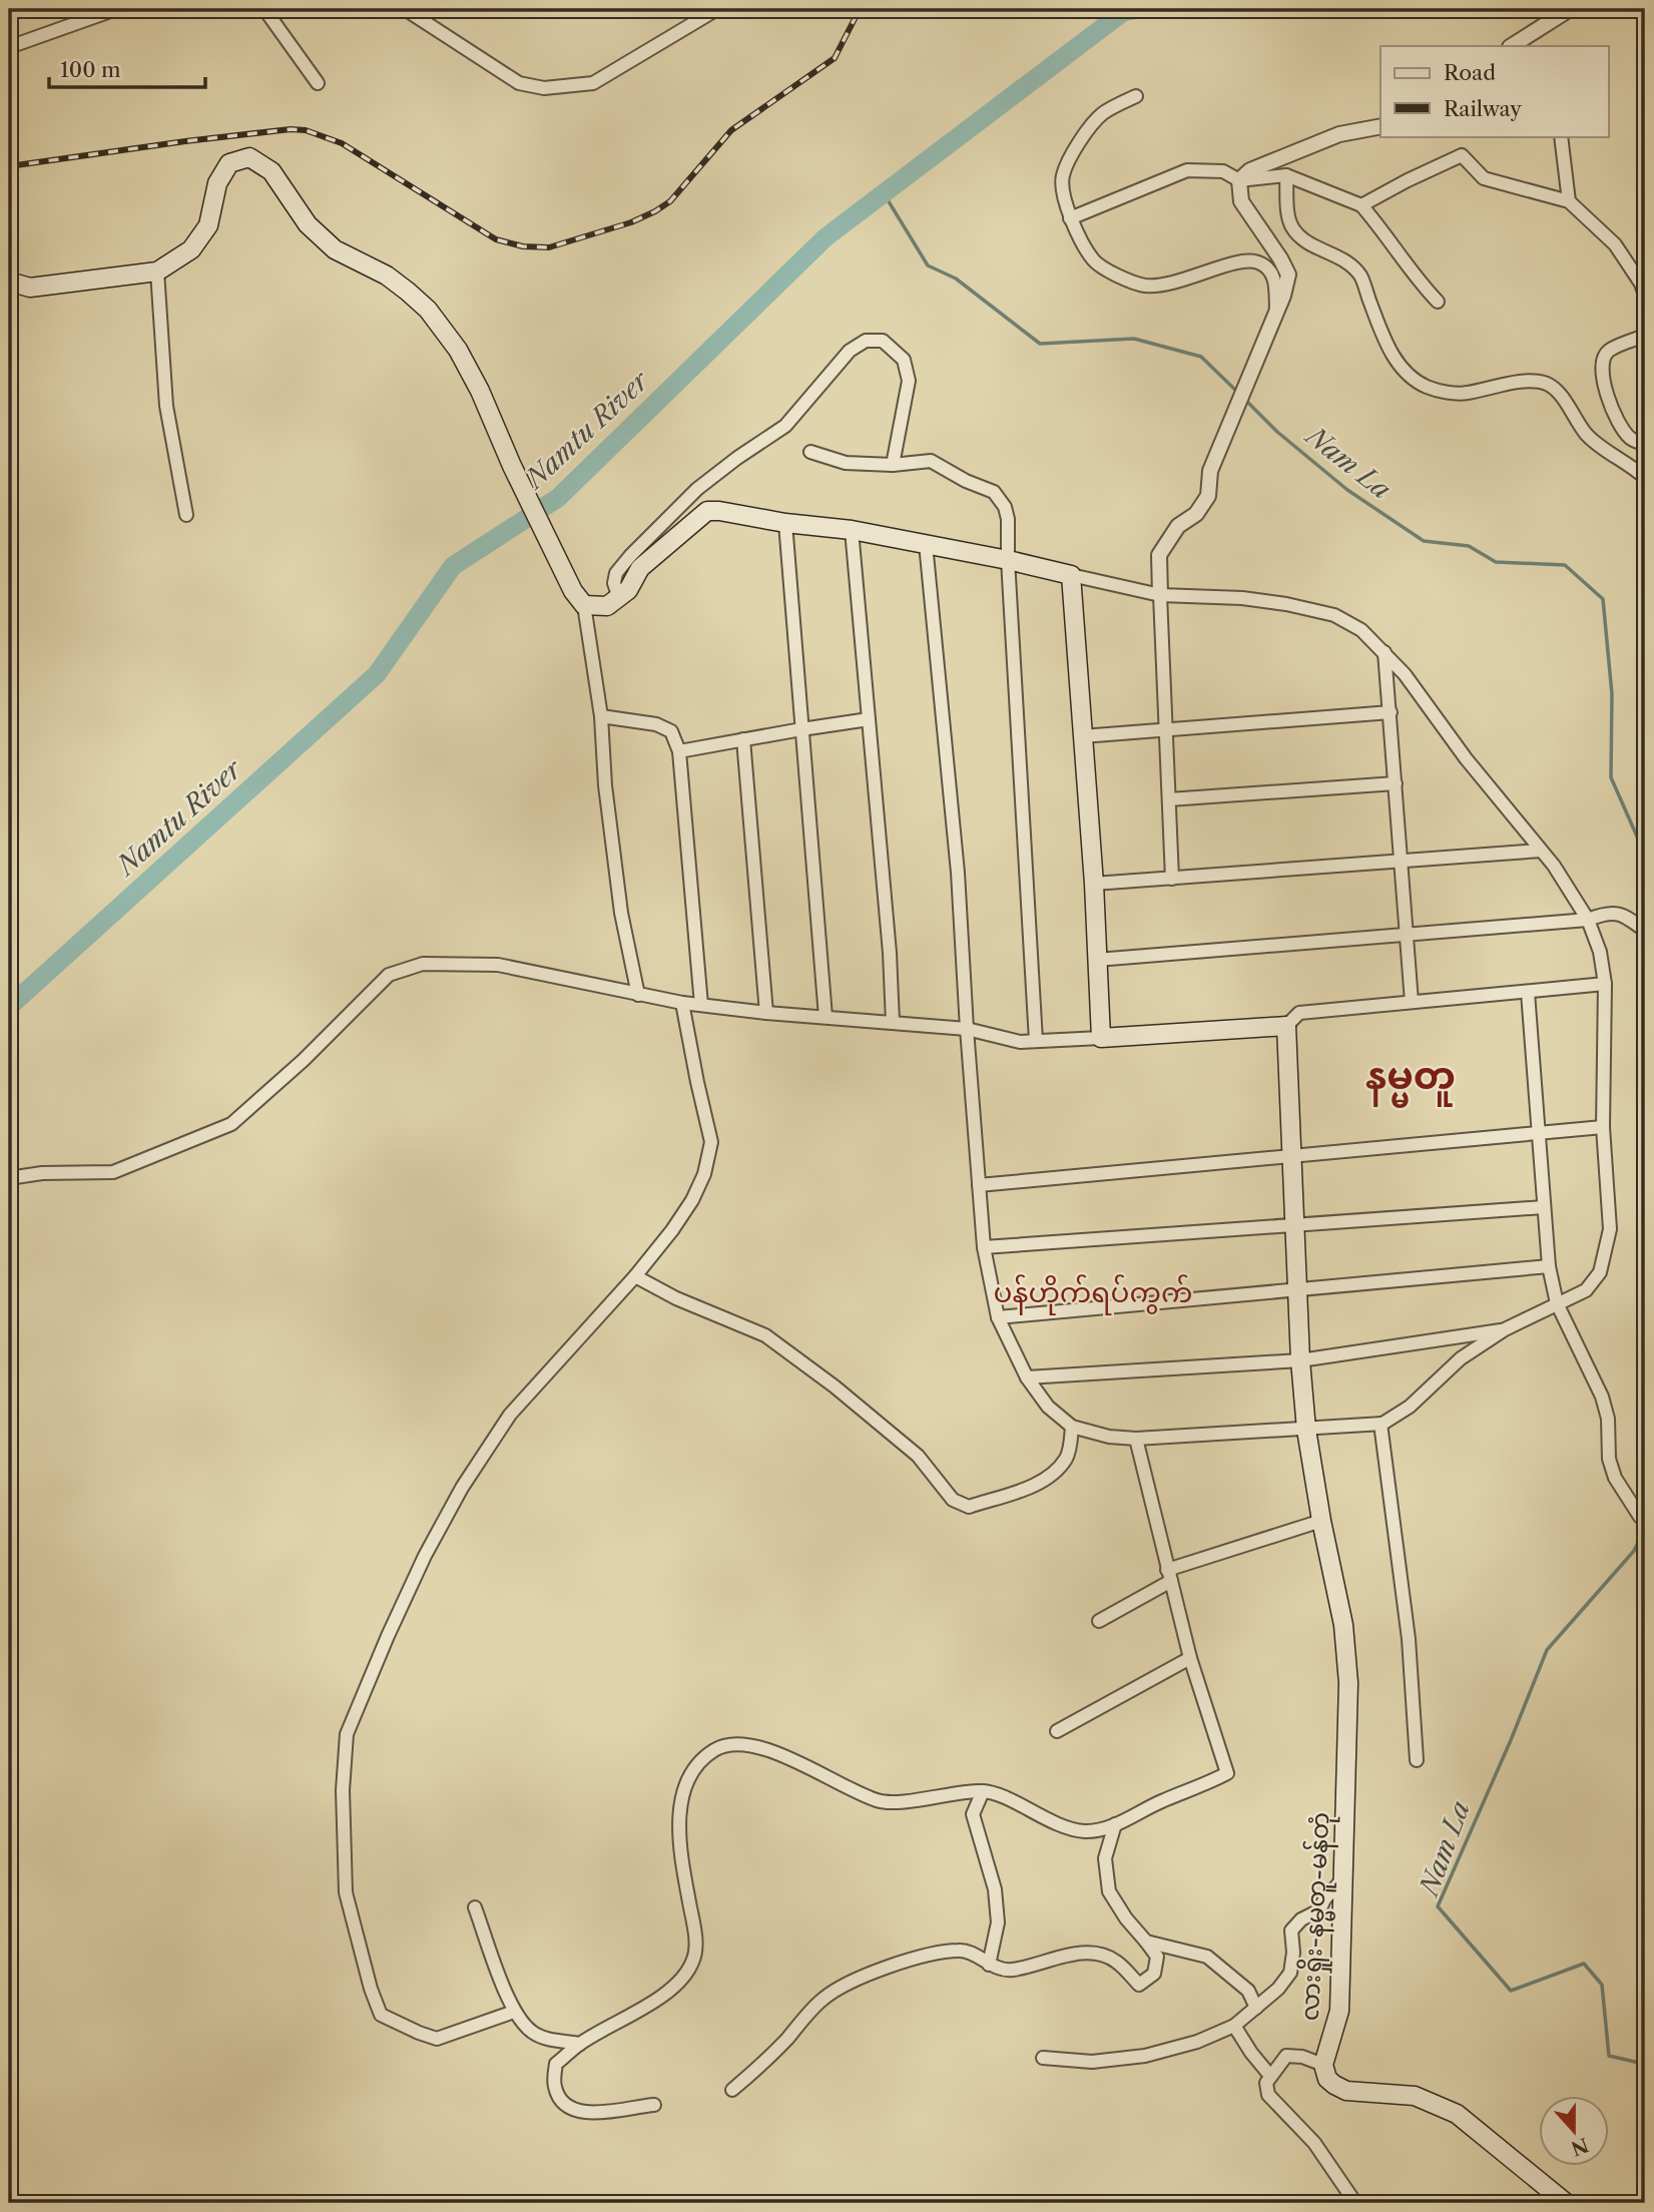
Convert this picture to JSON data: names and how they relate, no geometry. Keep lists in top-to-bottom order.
{
  "streets": {
    "main road": ["လားရှိုး-နမ္မတူ-မန်တုံ"]
  },
  "districts": ["နမ္မတူ", "ပန်ဟိုက်ရပ်ကွက်"],
  "water": ["Namtu River", "Nam La"],
  "legend": ["Road", "Railway"],
  "scale_bar": "100 m",
  "north": "bottom"
}
